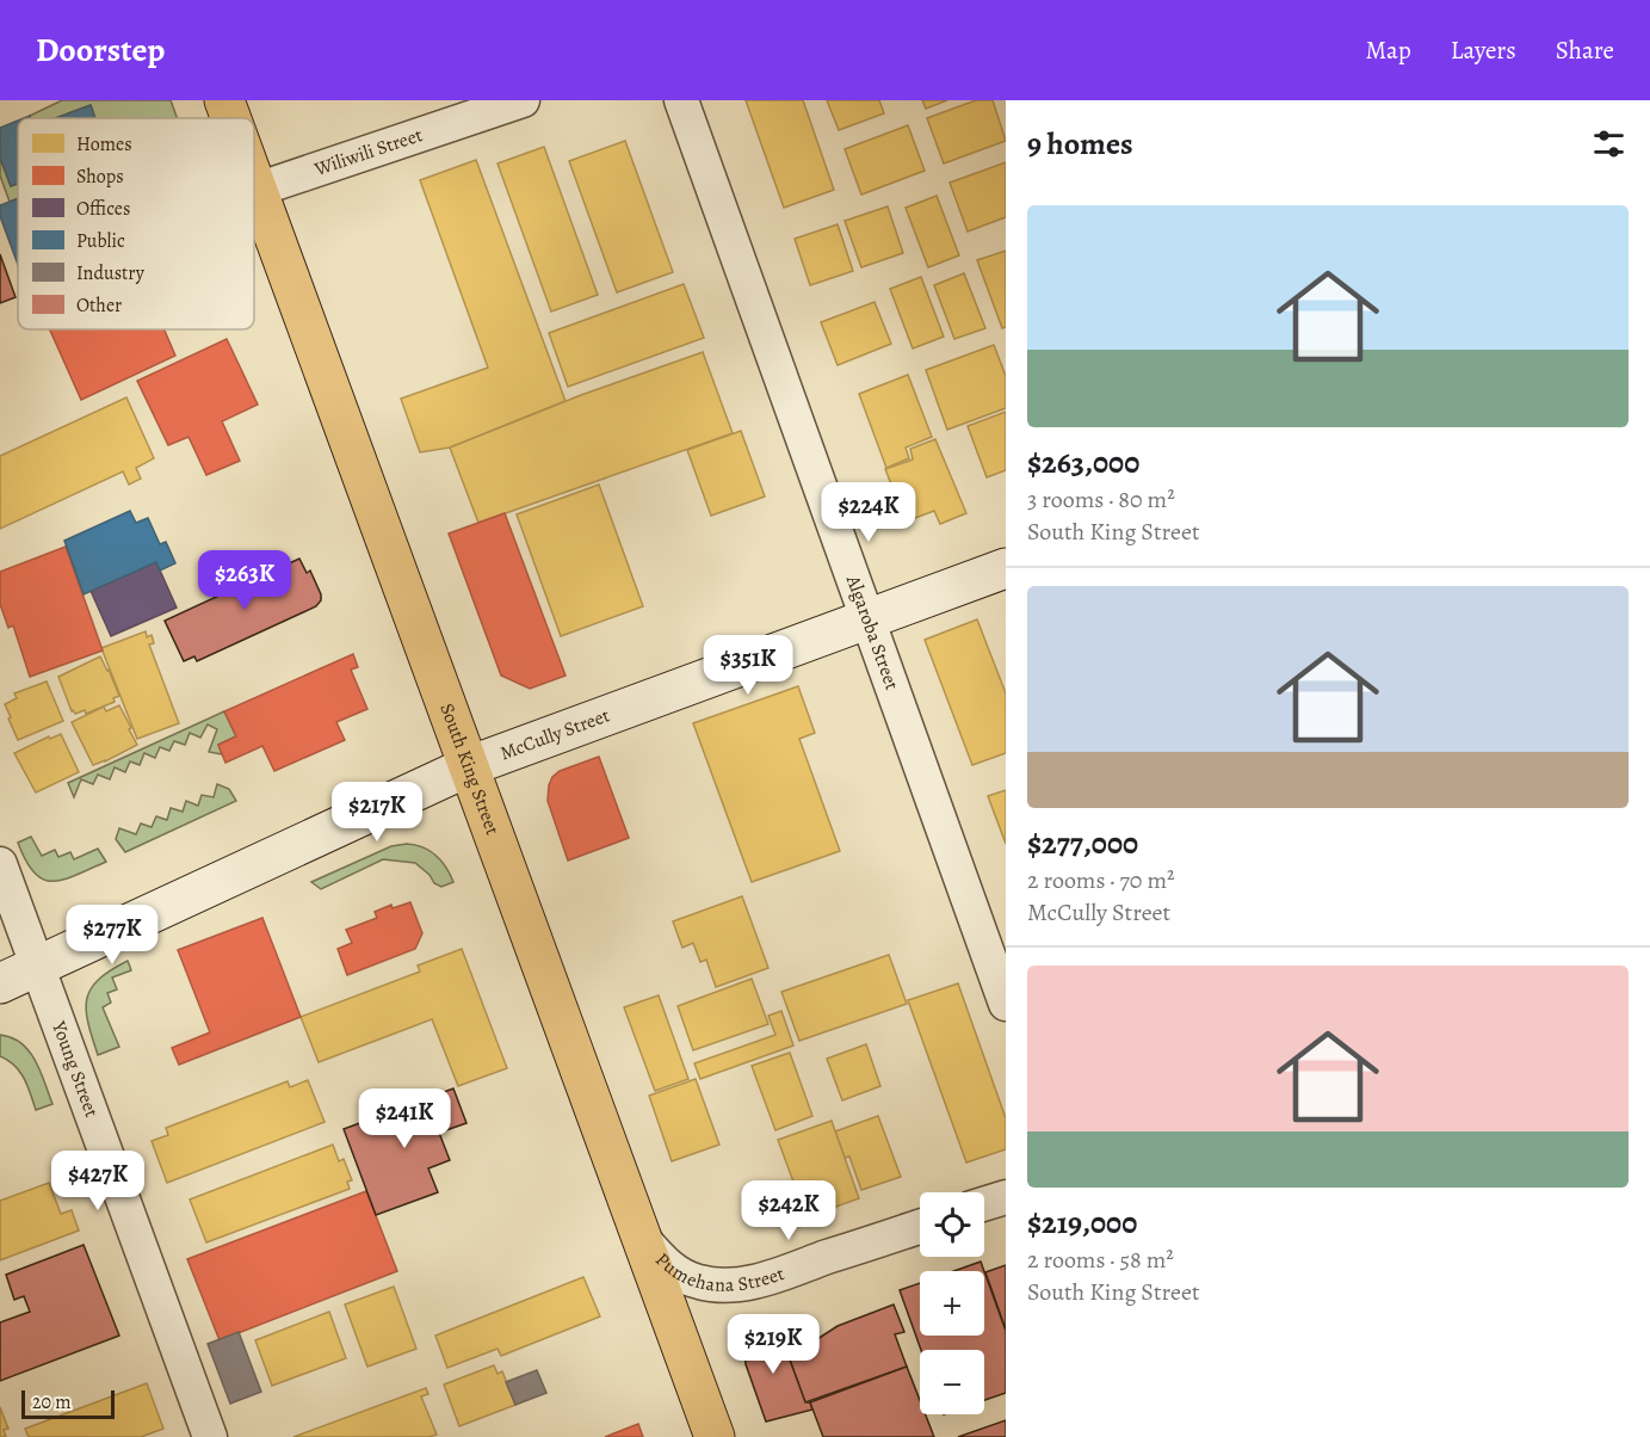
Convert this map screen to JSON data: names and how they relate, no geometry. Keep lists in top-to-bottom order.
{
  "streets": {
    "main road": ["McCully Street", "South King Street"],
    "street": [
      "Wiliwili Street",
      "Algaroba Street",
      "Young Street",
      "Pumehana Street"
    ]
  },
  "crossings": [
    ["Wiliwili Street", "South King Street"],
    ["Algaroba Street", "McCully Street"],
    ["McCully Street", "South King Street"],
    ["McCully Street", "Young Street"],
    ["South King Street", "Pumehana Street"]
  ],
  "legend": [
    "Homes",
    "Shops",
    "Offices",
    "Public",
    "Industry",
    "Other"
  ],
  "scale_bar": "20 m",
  "page": {
    "header": "Doorstep",
    "nav": ["Map", "Layers", "Share"],
    "heading": "9 homes",
    "list": [
      {
        "name": "$263,000",
        "note": "3 rooms · 80 m² · South King Street"
      },
      {
        "name": "$277,000",
        "note": "2 rooms · 70 m² · McCully Street"
      },
      {
        "name": "$219,000",
        "note": "2 rooms · 58 m² · South King Street"
      }
    ],
    "price": [
      "$224K",
      "$263K",
      "$351K",
      "$217K",
      "$277K",
      "$241K",
      "$427K",
      "$242K",
      "$219K"
    ],
    "map_buttons": ["+", "−"],
    "scale": "20 m"
  }
}
